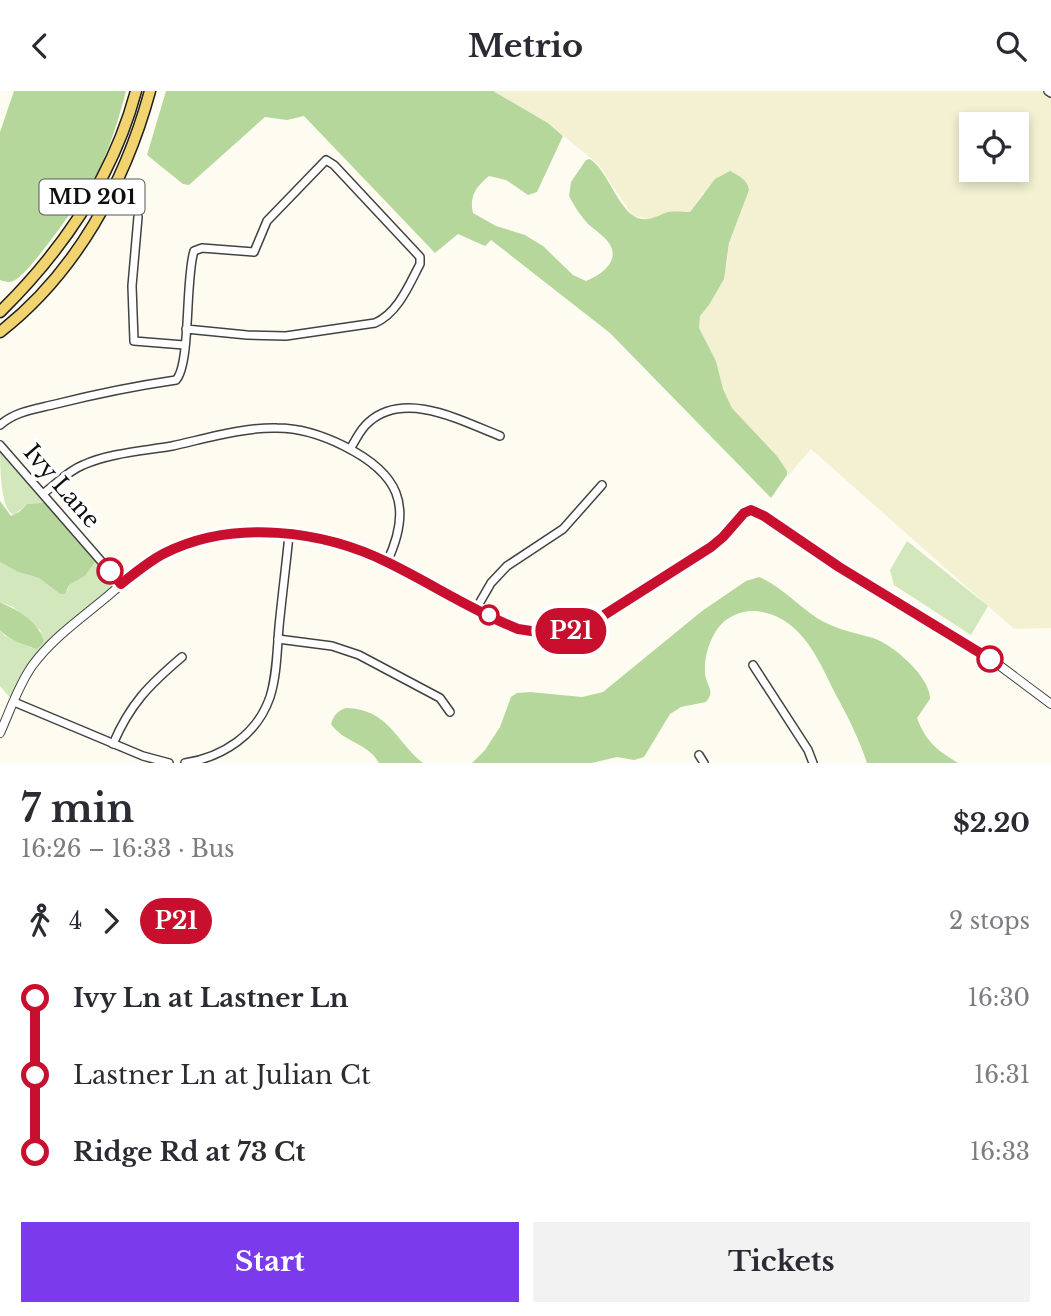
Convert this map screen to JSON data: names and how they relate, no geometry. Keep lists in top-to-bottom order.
{
  "streets": {
    "main road": ["MD 201"],
    "street": ["Ivy Lane"]
  },
  "lines": ["bus line P21"],
  "page": {
    "header": "Metrio",
    "on_map": "P21",
    "heading": ["7 min", "16:26 – 16:33 · Bus", "$2.20"],
    "legs": ["4", "P21", "2 stops"],
    "list": [
      {
        "name": "Ivy Ln at Lastner Ln",
        "value": "16:30"
      },
      {
        "name": "Lastner Ln at Julian Ct",
        "value": "16:31"
      },
      {
        "name": "Ridge Rd at 73 Ct",
        "value": "16:33"
      }
    ],
    "buttons": ["Start", "Tickets"]
  }
}
